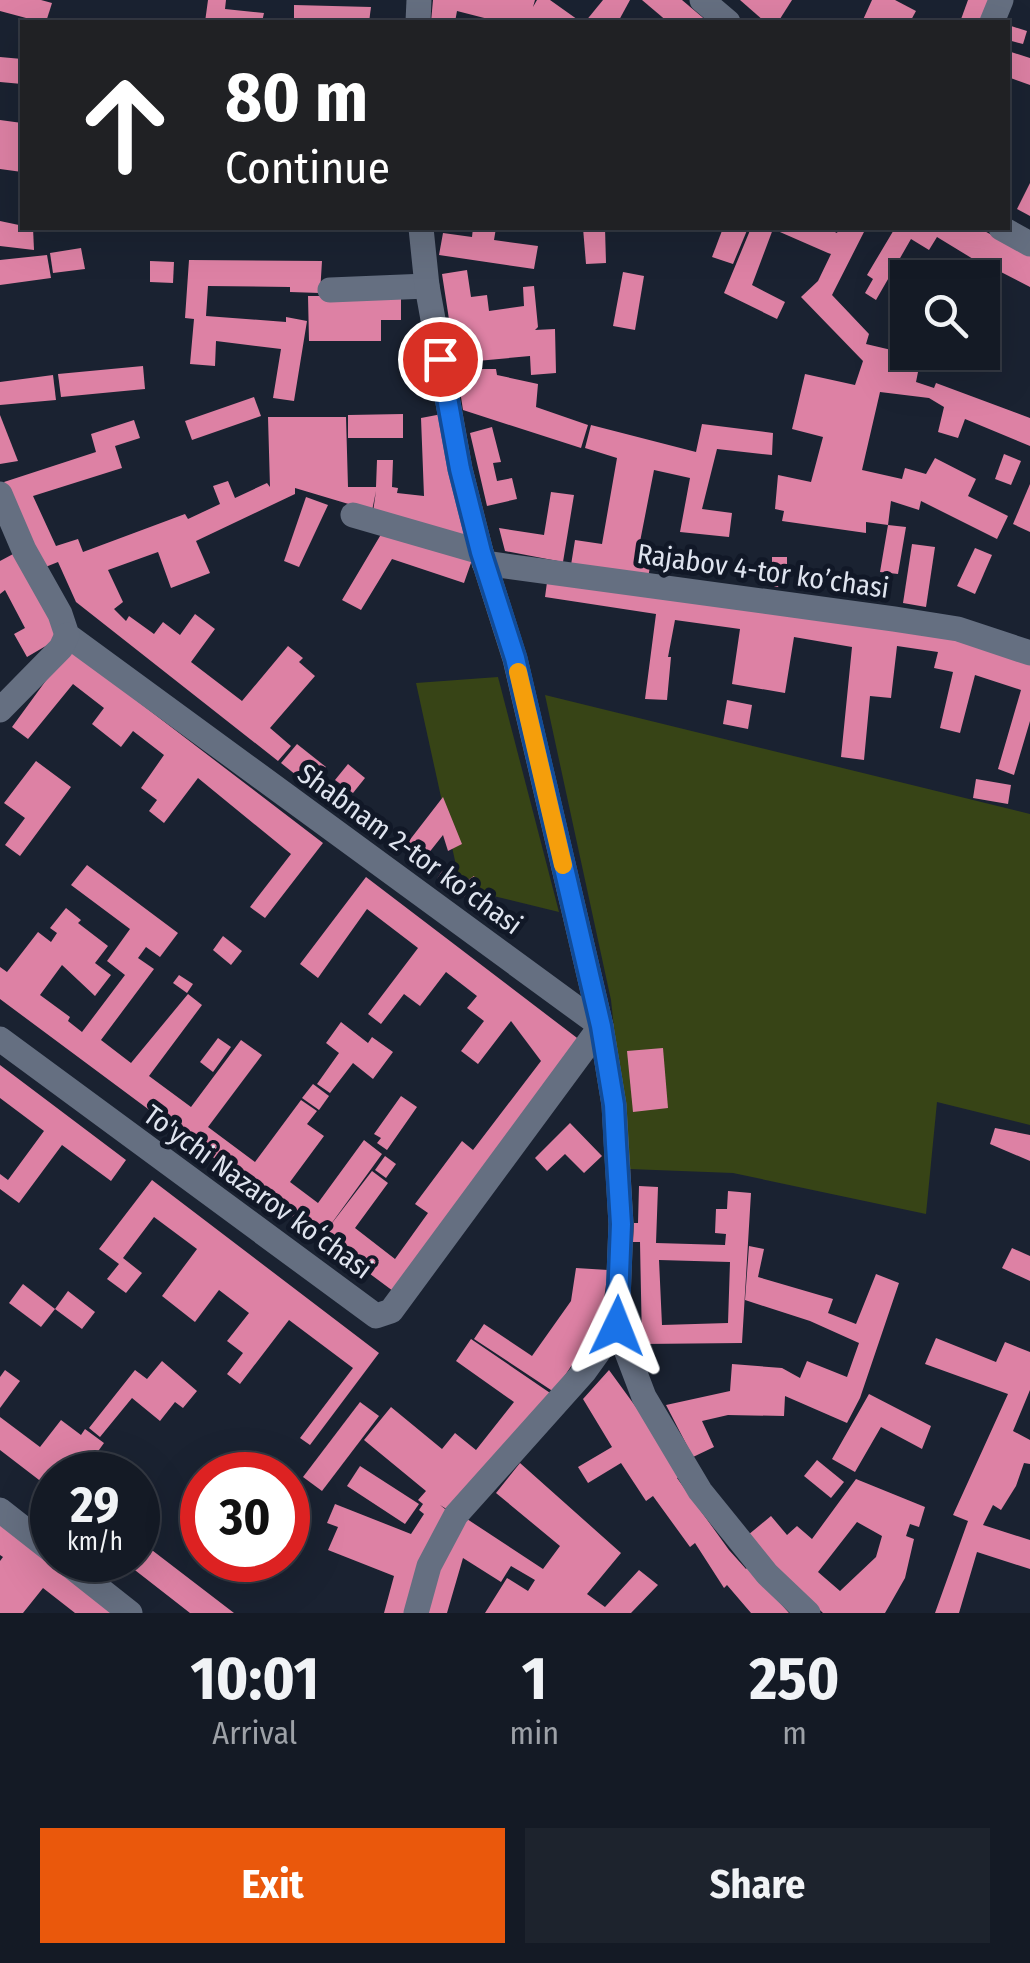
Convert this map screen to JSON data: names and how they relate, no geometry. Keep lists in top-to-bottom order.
{
  "streets": {
    "street": ["Rajabov 4-tor koʼchasi", "Shabnam 2-tor koʼchasi", "To'ychi Nazarov koʻchasi"]
  },
  "crossings": [
    ["Shabnam 2-tor koʼchasi", "To'ychi Nazarov koʻchasi"]
  ],
  "page": {
    "turn": ["80 m", "Continue"],
    "speed": "29 km/h",
    "limit": "30",
    "eta": [
      "10:01",
      "Arrival",
      "1",
      "min",
      "250",
      "m"
    ],
    "buttons": ["Exit", "Share"]
  }
}
